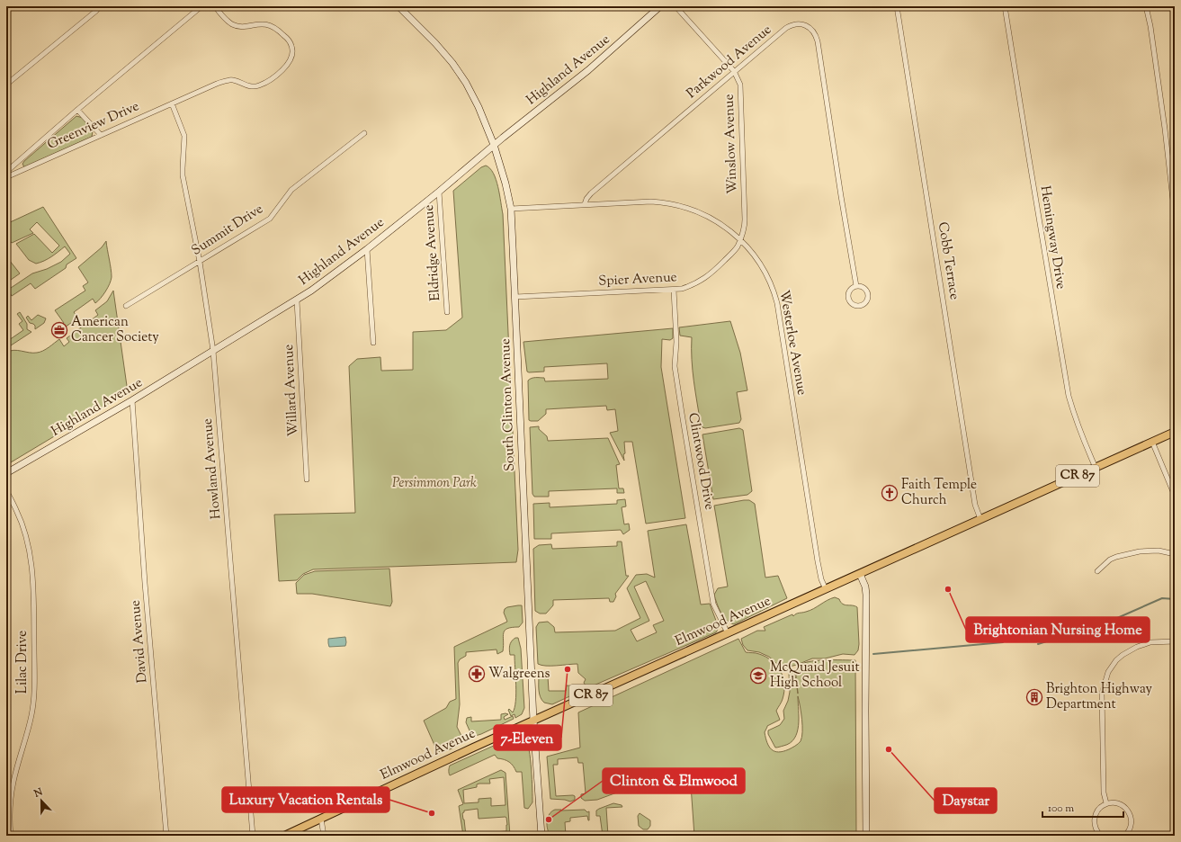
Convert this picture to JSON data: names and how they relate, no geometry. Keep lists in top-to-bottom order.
{
  "streets": {
    "main road": ["CR 87", "Elmwood Avenue"],
    "street": [
      "Parkwood Avenue",
      "Highland Avenue",
      "Greenview Drive",
      "Winslow Avenue",
      "Summit Drive",
      "Hemingway Drive",
      "Eldridge Avenue",
      "Cobb Terrace",
      "Spier Avenue",
      "Westerloe Avenue",
      "Willard Avenue",
      "South Clinton Avenue",
      "Clintwood Drive",
      "Howland Avenue",
      "David Avenue",
      "Lilac Drive"
    ]
  },
  "crossings": [
    ["Parkwood Avenue", "Winslow Avenue"],
    ["Parkwood Avenue", "Westerloe Avenue"],
    ["Highland Avenue", "Eldridge Avenue"],
    ["Highland Avenue", "Willard Avenue"],
    ["Highland Avenue", "South Clinton Avenue"],
    ["Highland Avenue", "Howland Avenue"],
    ["Highland Avenue", "David Avenue"],
    ["Greenview Drive", "Howland Avenue"],
    ["Winslow Avenue", "Spier Avenue"],
    ["Winslow Avenue", "Westerloe Avenue"],
    ["Summit Drive", "Howland Avenue"],
    ["Hemingway Drive", "Elmwood Avenue"],
    ["Cobb Terrace", "Elmwood Avenue"],
    ["Spier Avenue", "Westerloe Avenue"],
    ["Spier Avenue", "South Clinton Avenue"],
    ["Spier Avenue", "Clintwood Drive"],
    ["Westerloe Avenue", "South Clinton Avenue"],
    ["Westerloe Avenue", "Elmwood Avenue"],
    ["South Clinton Avenue", "Elmwood Avenue"],
    ["Clintwood Drive", "Elmwood Avenue"]
  ],
  "parks": ["Persimmon Park"],
  "places": {
    "office": ["American Cancer Society"],
    "church": ["Faith Temple Church"],
    "other": [
      "Brightonian Nursing Home",
      "7-Eleven",
      "Daystar",
      "Luxury Vacation Rentals",
      "Clinton & Elmwood"
    ],
    "pharmacy": ["Walgreens"],
    "school or university": ["McQuaid Jesuit High School"],
    "building": ["Brighton Highway Department"]
  },
  "scale_bar": "100 m",
  "north": "top"
}
